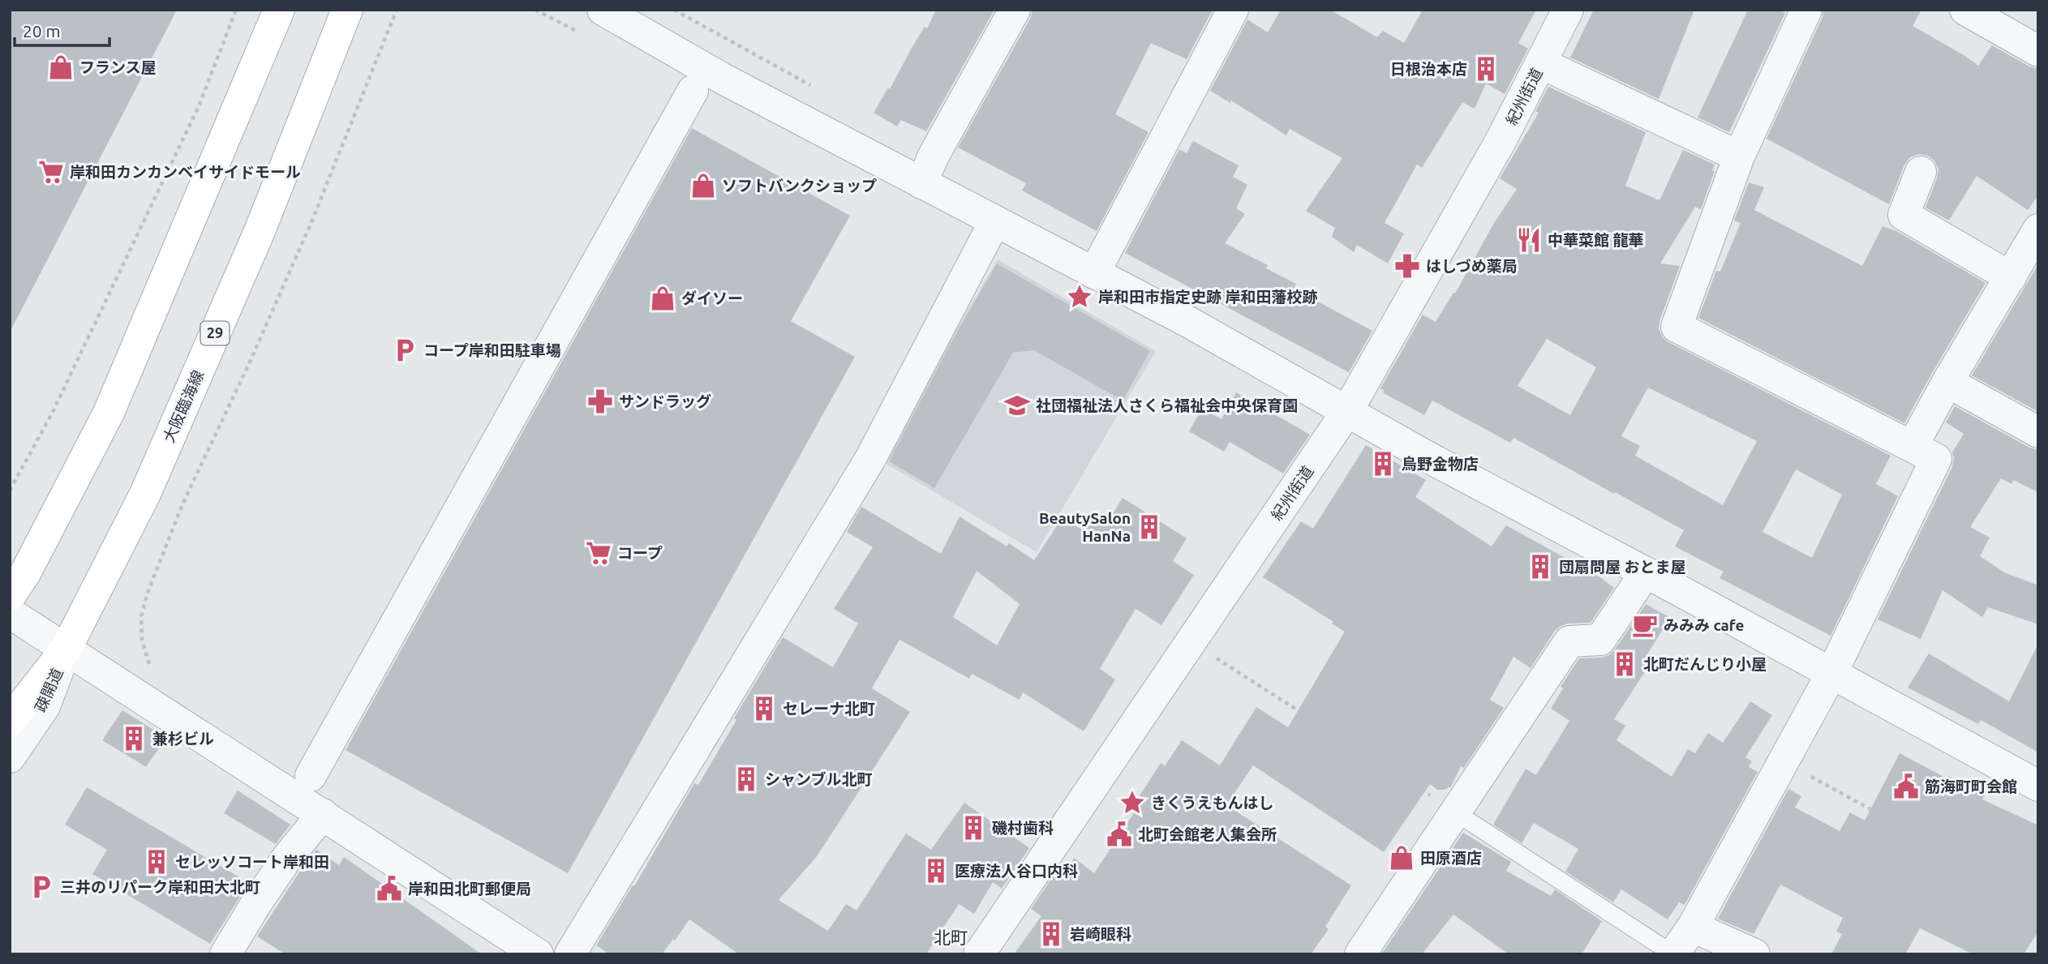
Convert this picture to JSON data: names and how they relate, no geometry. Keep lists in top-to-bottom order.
{
  "streets": {
    "main road": ["29", "大阪臨海線"],
    "street": ["紀州街道", "疎開道"]
  },
  "crossings": [
    ["大阪臨海線", "疎開道"]
  ],
  "districts": ["北町"],
  "places": {
    "shop": [
      "フランス屋",
      "ソフトバンクショップ",
      "ダイソー",
      "田原酒店"
    ],
    "building": [
      "日根治本店",
      "烏野金物店",
      "BeautySalon HanNa",
      "団扇問屋 おとま屋",
      "北町だんじり小屋",
      "セレーナ北町",
      "兼杉ビル",
      "シャンブル北町",
      "磯村歯科",
      "セレッソコート岸和田",
      "医療法人谷口内科",
      "岩崎眼科"
    ],
    "supermarket": ["岸和田カンカンベイサイドモール", "コープ"],
    "restaurant": ["中華菜館 龍華"],
    "pharmacy": ["はしづめ薬局", "サンドラッグ"],
    "place": ["岸和田市指定史跡 岸和田藩校跡", "きくうえもんはし"],
    "parking": ["コープ岸和田駐車場", "三井のリパーク岸和田大北町"],
    "school or university": ["社団福祉法人さくら福祉会中央保育園"],
    "cafe": ["みみみ cafe"],
    "public building": ["筋海町町会館", "北町会館老人集会所", "岸和田北町郵便局"]
  },
  "scale_bar": "20 m"
}
